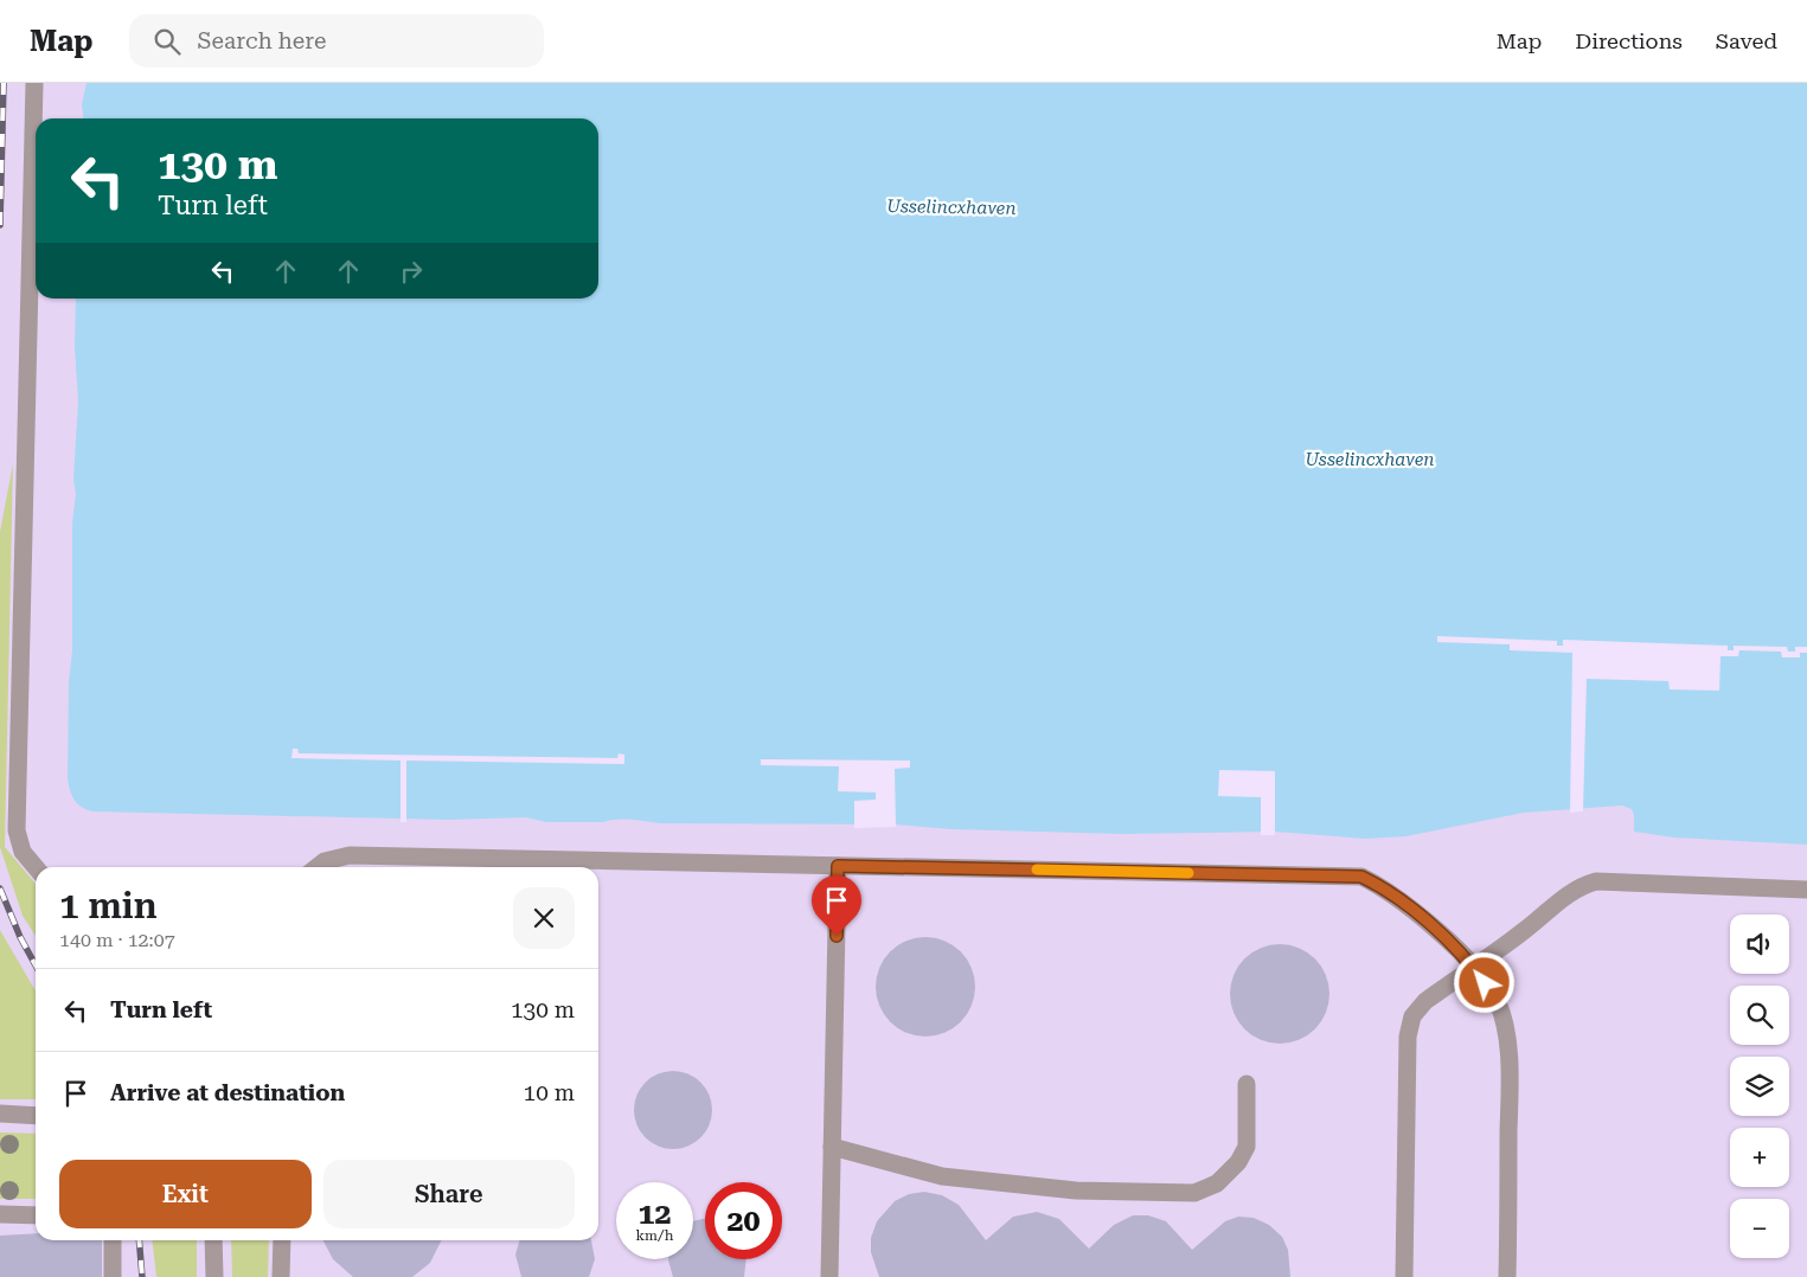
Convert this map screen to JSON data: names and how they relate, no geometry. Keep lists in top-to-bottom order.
{
  "water": ["Usselincxhaven"],
  "page": {
    "header": "Map",
    "search": "Search here",
    "nav": ["Map", "Directions", "Saved"],
    "turn": ["130 m", "Turn left"],
    "heading": ["1 min", "140 m · 12:07"],
    "map_buttons": ["+", "−"],
    "list": [
      {
        "name": "Turn left",
        "value": "130 m"
      },
      {
        "name": "Arrive at destination",
        "value": "10 m"
      }
    ],
    "buttons": ["Exit", "Share"],
    "speed": "12 km/h",
    "limit": "20"
  }
}
